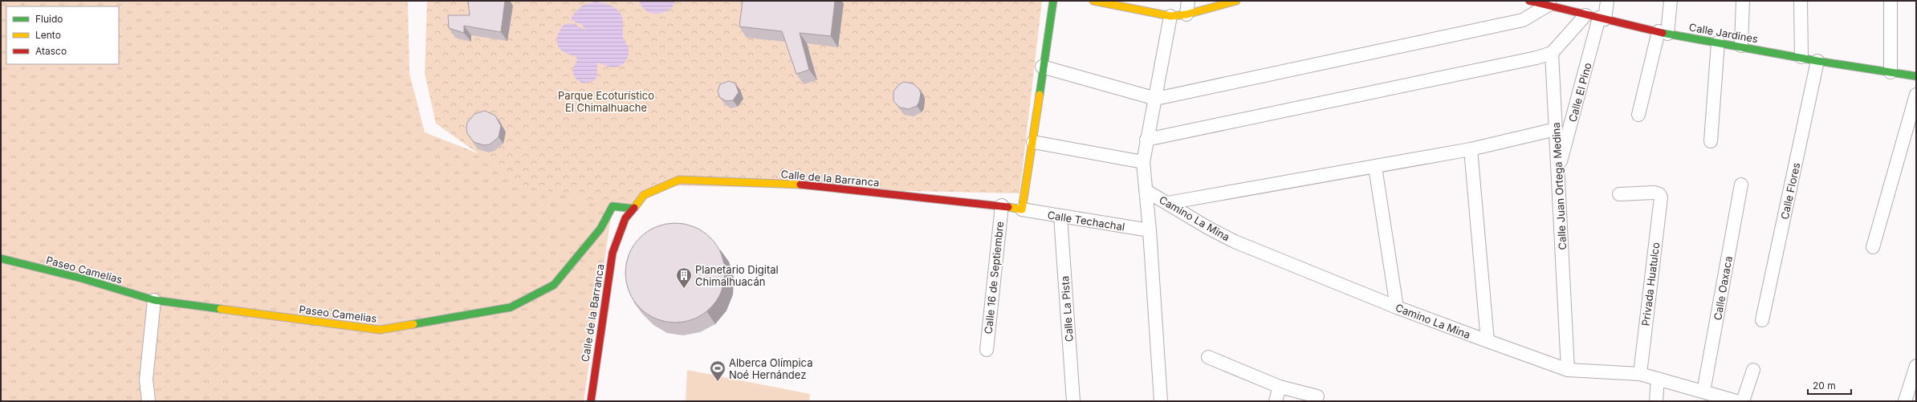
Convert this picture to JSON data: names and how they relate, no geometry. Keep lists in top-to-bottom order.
{
  "streets": {
    "main road": ["Calle Jardines", "Calle de la Barranca", "Paseo Camelias"],
    "street": [
      "Calle El Pino",
      "Calle Juan Ortega Medina",
      "Calle Flores",
      "Camino La Mina",
      "Calle Techachal",
      "Calle 16 de Septiembre",
      "Privada Huatulco",
      "Calle Oaxaca",
      "Calle La Pista"
    ]
  },
  "crossings": [
    ["Calle Jardines", "Calle El Pino"],
    ["Calle Jardines", "Calle Flores"],
    ["Calle El Pino", "Calle Juan Ortega Medina"],
    ["Calle de la Barranca", "Calle Techachal"],
    ["Calle de la Barranca", "Paseo Camelias"],
    ["Calle de la Barranca", "Calle 16 de Septiembre"],
    ["Calle Juan Ortega Medina", "Camino La Mina"],
    ["Camino La Mina", "Privada Huatulco"],
    ["Camino La Mina", "Calle Oaxaca"],
    ["Calle Techachal", "Calle La Pista"]
  ],
  "parks": ["Parque Ecoturístico El Chimalhuache"],
  "places": {
    "building": ["Planetario Digital Chimalhuacán"],
    "sports": ["Alberca Olímpica Noé Hernández"]
  },
  "legend": ["Fluido", "Lento", "Atasco"],
  "scale_bar": "20 m"
}
